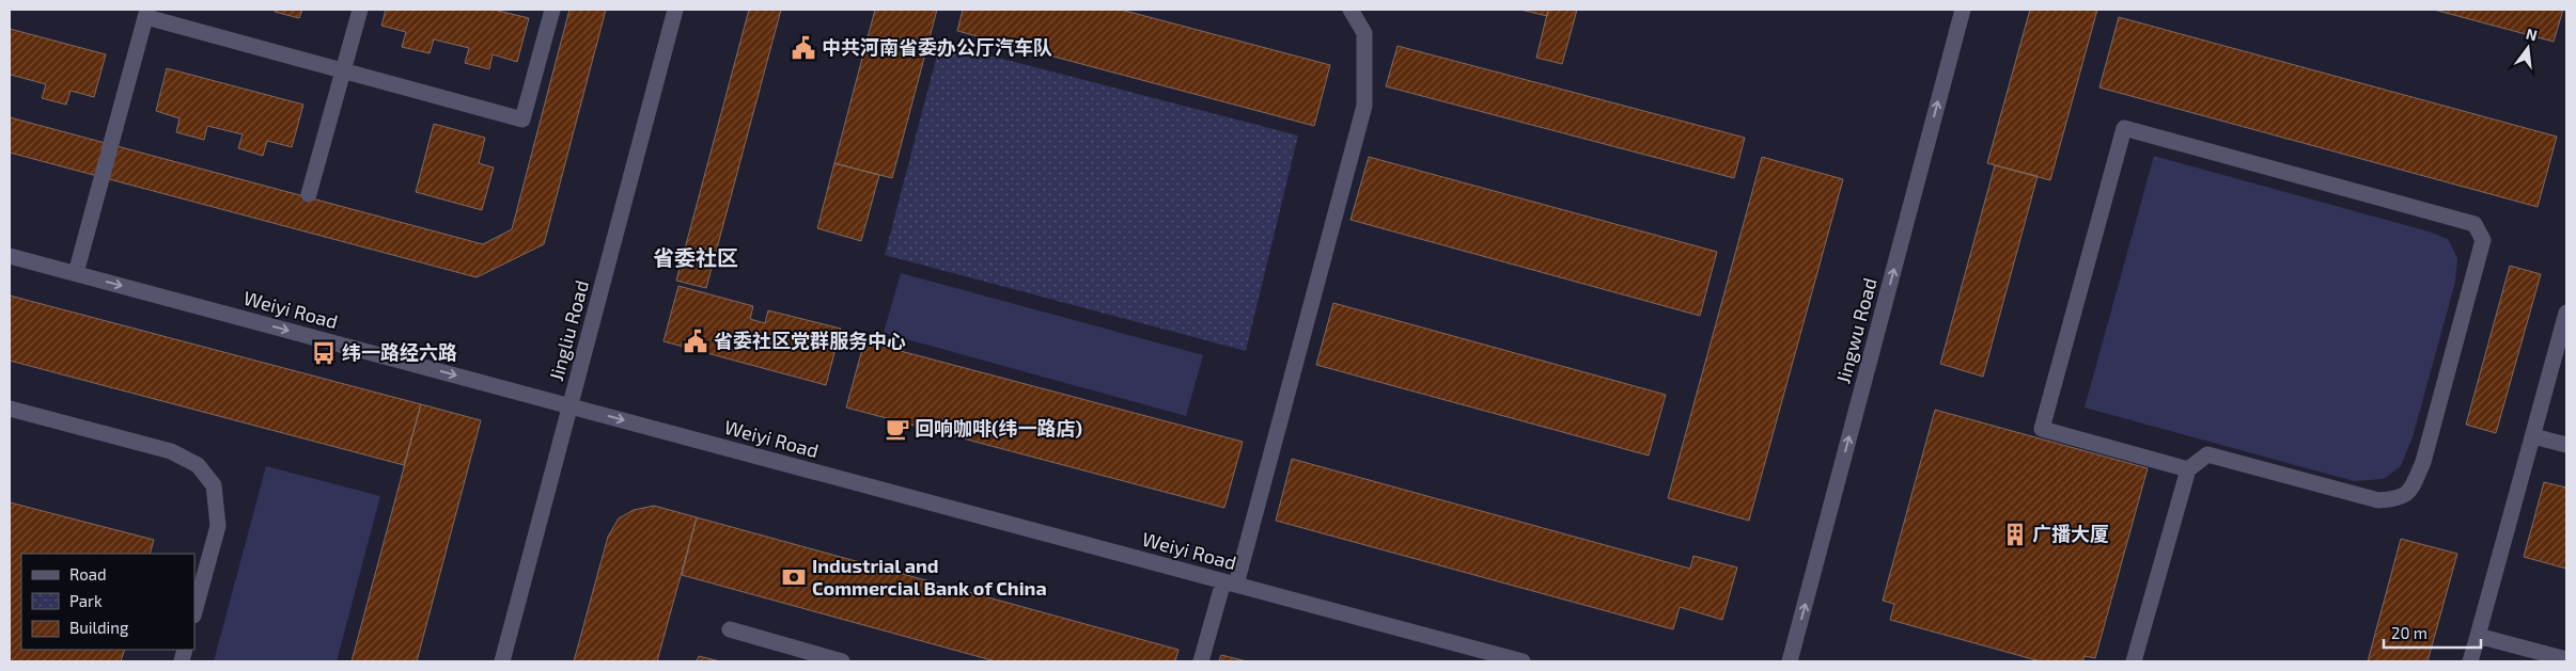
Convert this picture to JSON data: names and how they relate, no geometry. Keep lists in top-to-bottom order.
{
  "streets": {
    "street": ["Weiyi Road", "Jingliu Road", "Jingwu Road"]
  },
  "crossings": [
    ["Weiyi Road", "Jingliu Road"]
  ],
  "one_way": ["Weiyi Road", "Jingwu Road"],
  "districts": ["省委社区"],
  "places": {
    "public building": ["中共河南省委办公厅汽车队", "省委社区党群服务中心"],
    "bus stop": ["纬一路经六路"],
    "cafe": ["回响咖啡(纬一路店)"],
    "building": ["广播大厦"],
    "bank": ["Industrial and Commercial Bank of China"]
  },
  "legend": ["Road", "Park", "Building"],
  "scale_bar": "20 m",
  "north": "top"
}
